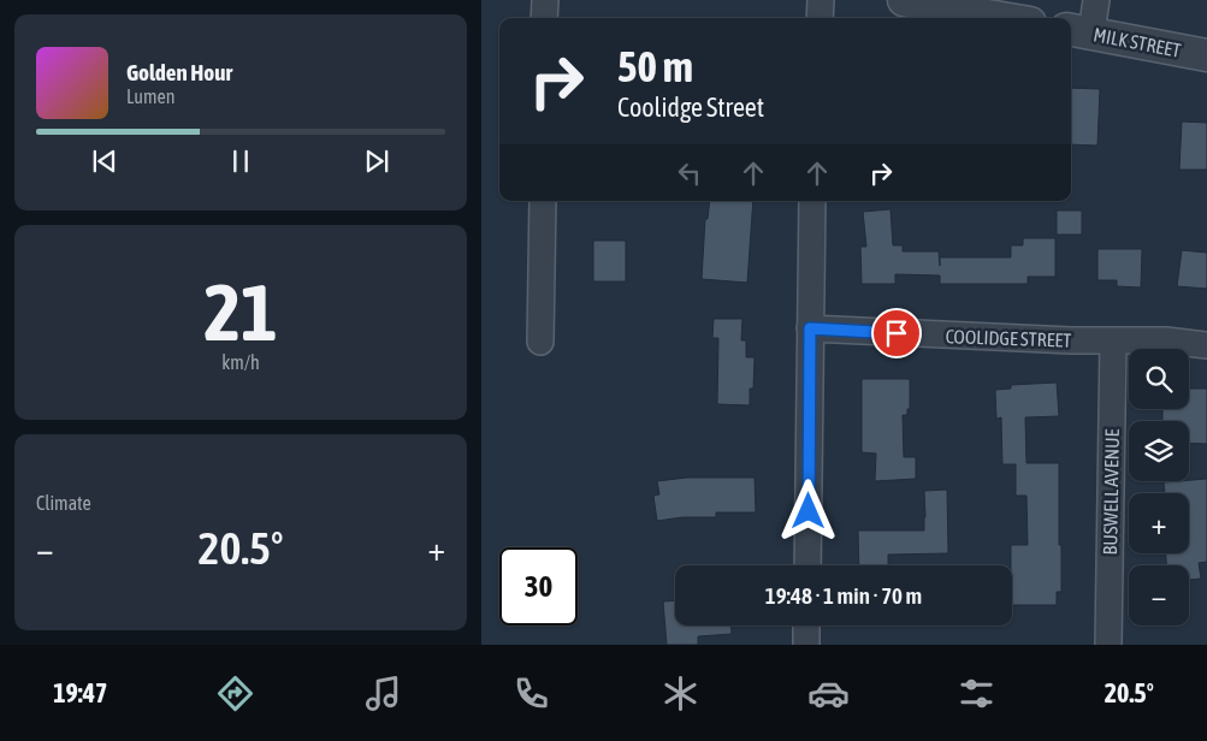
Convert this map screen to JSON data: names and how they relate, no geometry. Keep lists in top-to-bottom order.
{
  "streets": {
    "street": ["MILK STREET", "COOLIDGE STREET", "BUSWELL AVENUE"]
  },
  "crossings": [
    ["COOLIDGE STREET", "BUSWELL AVENUE"]
  ],
  "page": {
    "turn": ["50 m", "Coolidge Street"],
    "song": ["Golden Hour", "Lumen"],
    "tile": [
      ["21", "km/h"],
      "Climate"
    ],
    "map_buttons": ["+", "−"],
    "heat": ["−", "20.5°", "+"],
    "limit": "30",
    "trip": "19:48 · 1 min · 70 m",
    "tabs": ["19:47", "20.5°"]
  }
}
